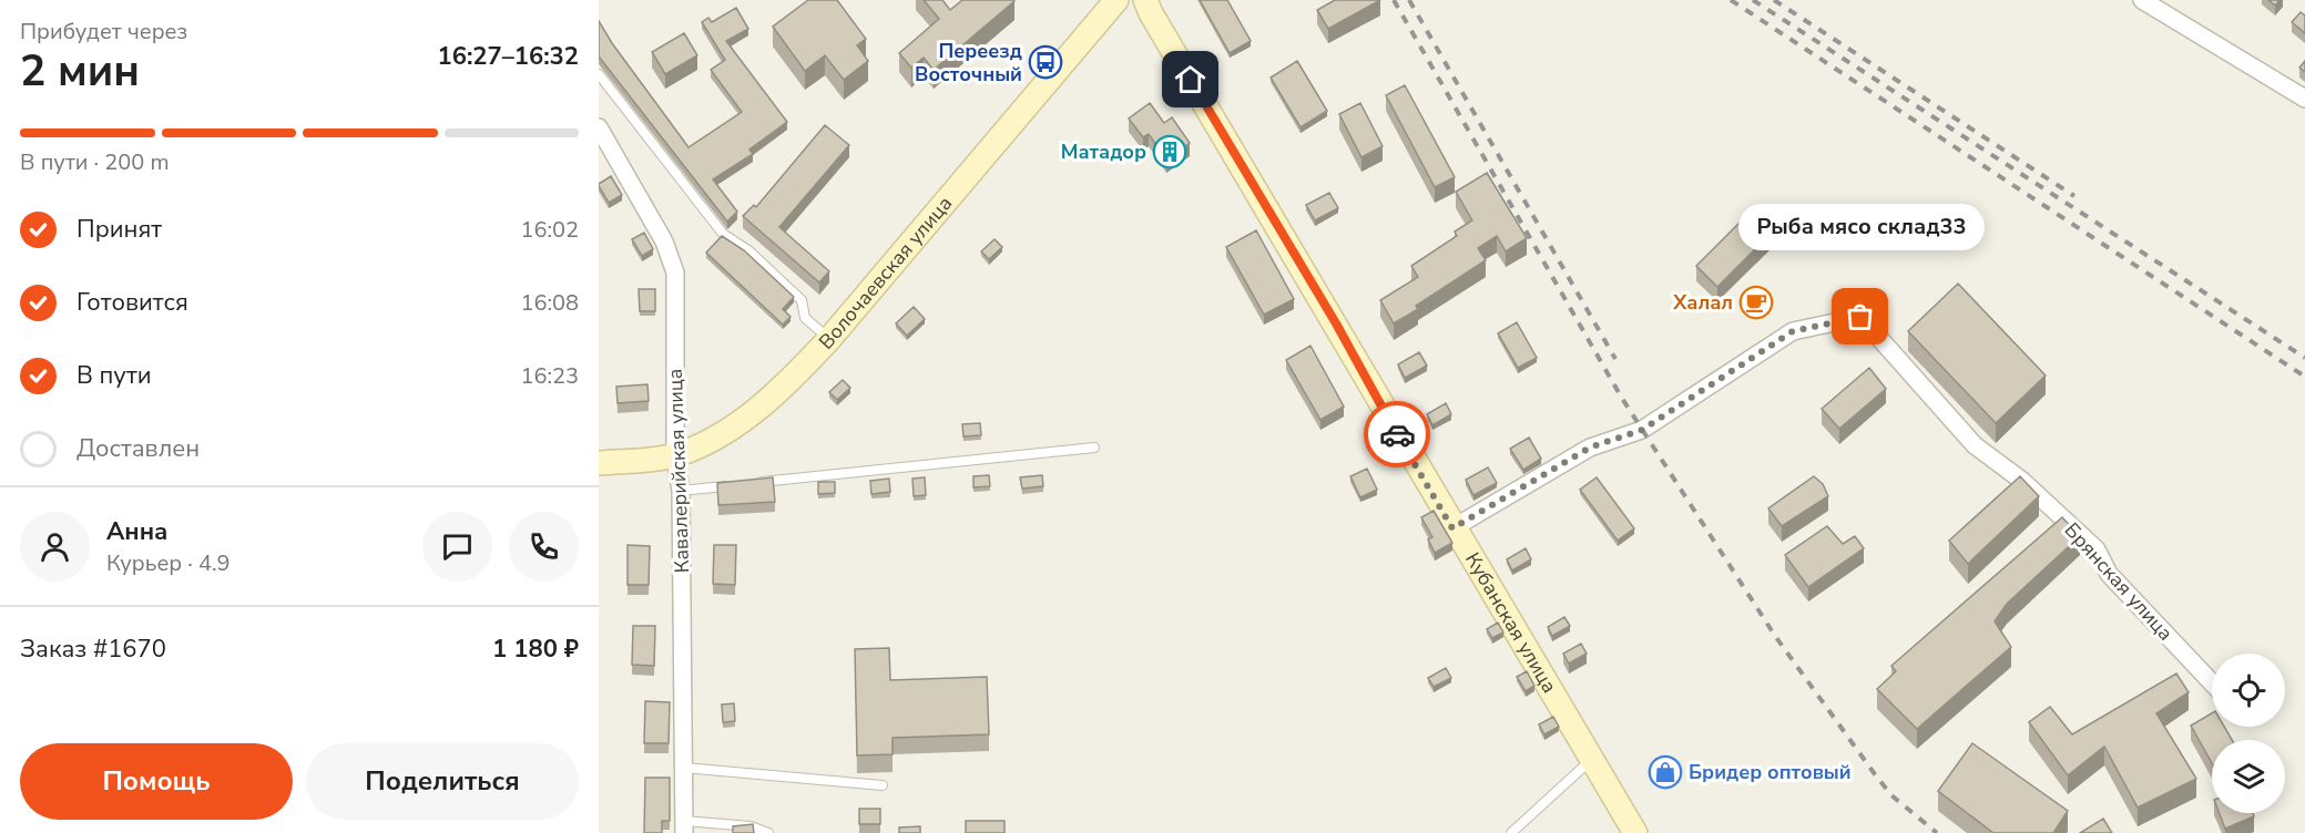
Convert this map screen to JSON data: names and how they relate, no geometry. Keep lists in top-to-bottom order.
{
  "streets": {
    "main road": ["Волочаевская улица", "Кубанская улица"],
    "street": ["Кавалерийская улица", "Брянская улица"]
  },
  "crossings": [
    ["Волочаевская улица", "Кавалерийская улица"],
    ["Брянская улица", "Кубанская улица"]
  ],
  "places": {
    "bus stop": ["Переезд Восточный"],
    "building": ["Матадор"],
    "cafe": ["Халал"],
    "other": ["Рыба мясо склад33"],
    "shop": ["Бридер оптовый"]
  },
  "page": {
    "heading": ["2 мин", "Прибудет через", "16:27–16:32"],
    "panel": [
      "Анна",
      "Курьер · 4.9",
      "Заказ #1670",
      "1 180 ₽"
    ],
    "bar": "В пути · 200 m",
    "list": [
      ["Принят", "16:02"],
      ["Готовится", "16:08"],
      ["В пути", "16:23"],
      "Доставлен"
    ],
    "bubble": "Рыба мясо склад33",
    "buttons": ["Помощь", "Поделиться"]
  }
}
